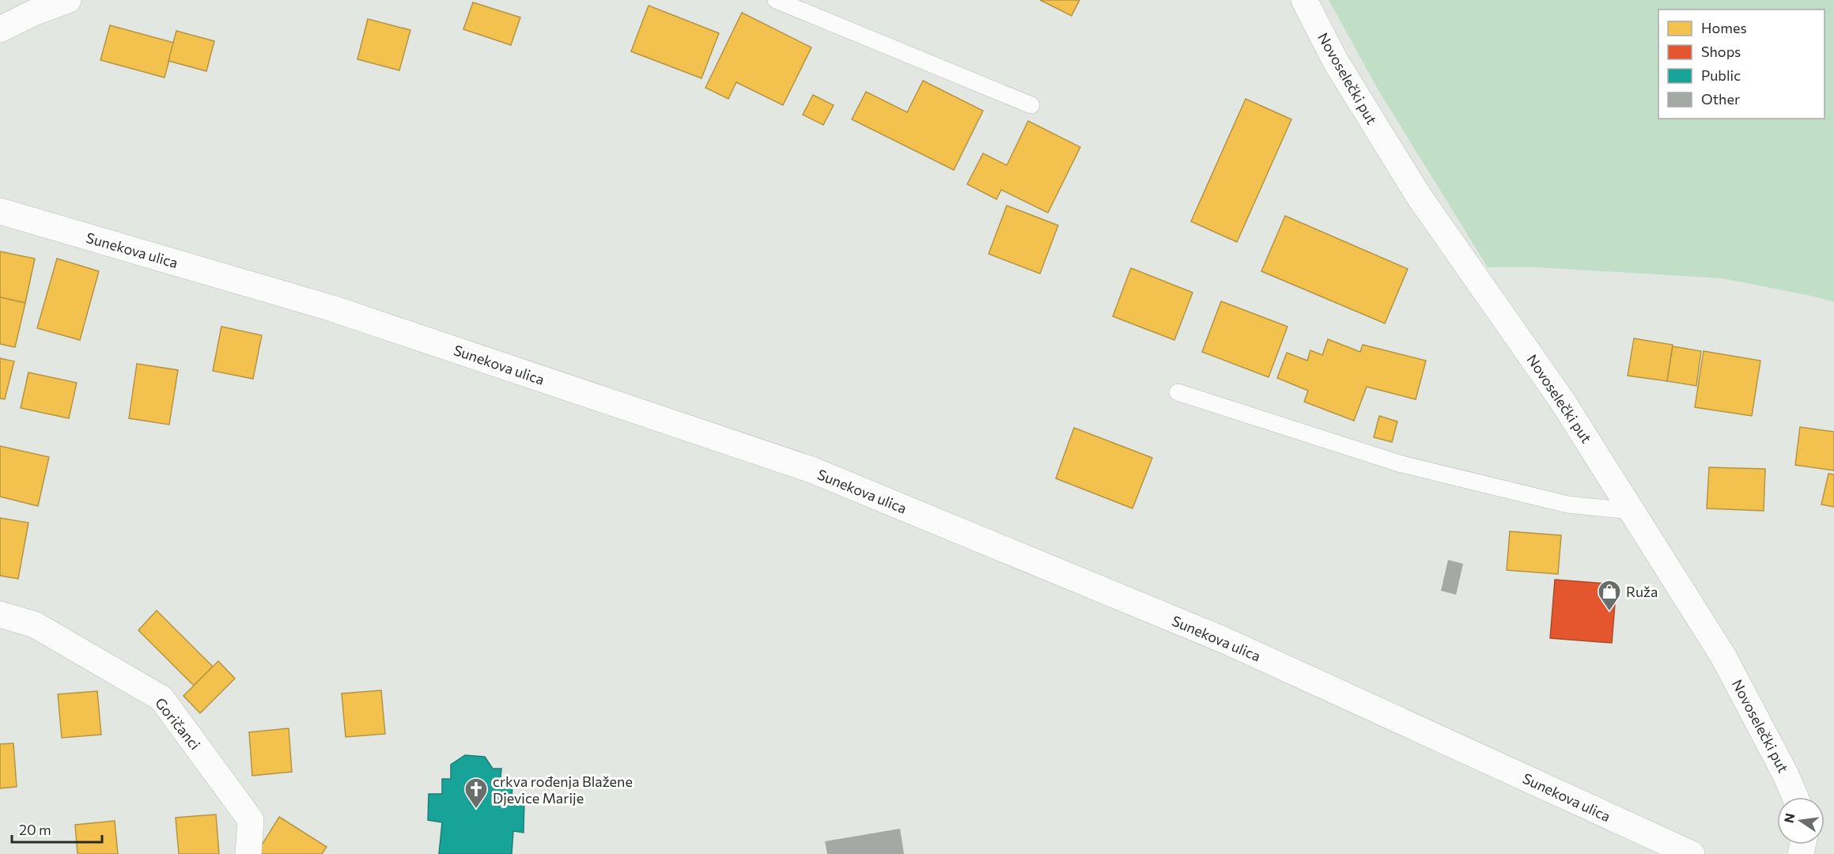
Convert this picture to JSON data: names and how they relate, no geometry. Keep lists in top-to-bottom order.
{
  "streets": {
    "street": ["Novoselečki put", "Sunekova ulica", "Goričanci"]
  },
  "places": {
    "shop": ["Ruža"],
    "church": ["crkva rođenja Blažene Djevice Marije"]
  },
  "legend": [
    "Homes",
    "Shops",
    "Public",
    "Other"
  ],
  "scale_bar": "20 m",
  "north": "left"
}
